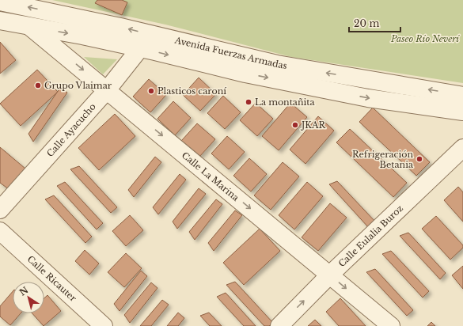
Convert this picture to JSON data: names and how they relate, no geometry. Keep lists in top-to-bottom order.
{
  "streets": {
    "street": [
      "Avenida Fuerzas Armadas",
      "Calle Ayacucho",
      "Calle La Marina",
      "Calle Eulalia Buroz",
      "Calle Ricauter"
    ]
  },
  "crossings": [
    ["Avenida Fuerzas Armadas", "Calle Ayacucho"],
    ["Avenida Fuerzas Armadas", "Calle La Marina"],
    ["Calle Ayacucho", "Calle La Marina"],
    ["Calle La Marina", "Calle Eulalia Buroz"]
  ],
  "one_way": ["Calle La Marina"],
  "parks": ["Paseo Río Neverí"],
  "places": [
    "Grupo Vlaimar",
    "Plasticos caroní",
    "La montañita",
    "JKAR",
    "Refrigeración Betania"
  ],
  "scale_bar": "20 m",
  "north": "top left"
}
